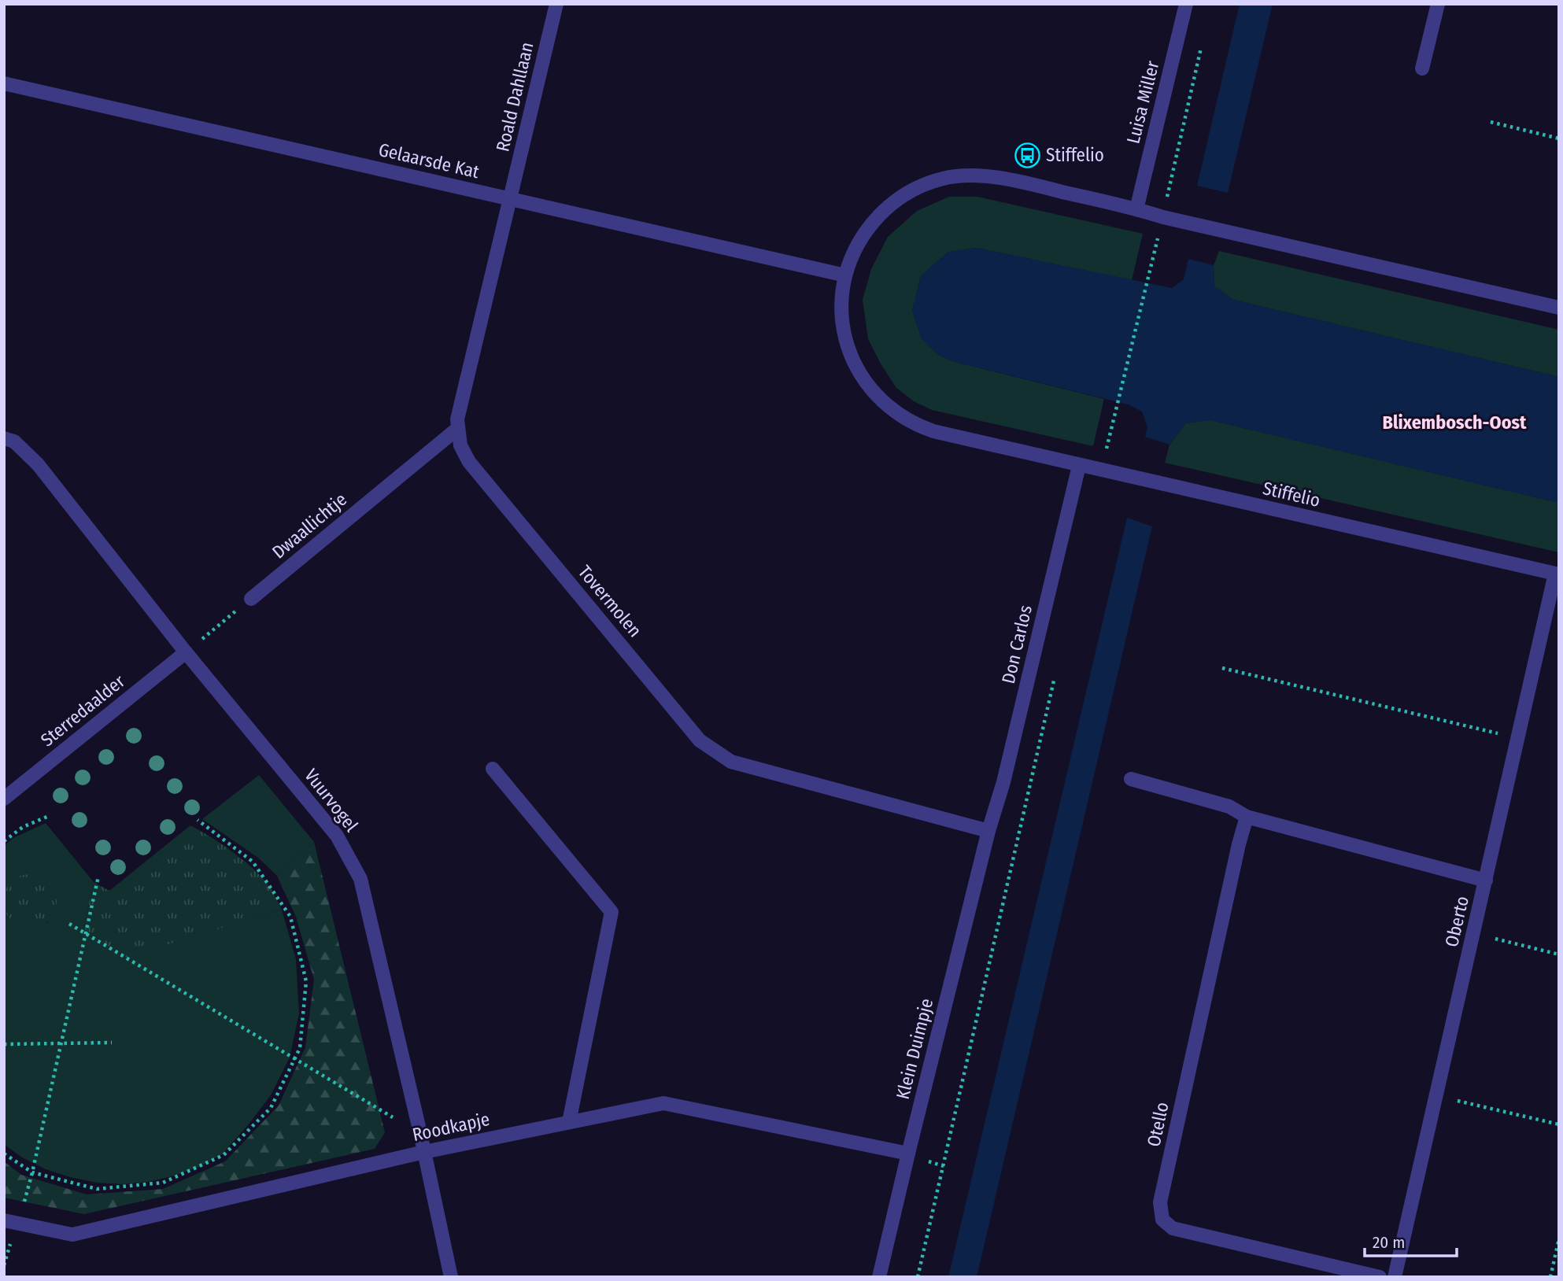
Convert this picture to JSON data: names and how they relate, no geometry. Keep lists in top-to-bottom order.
{
  "streets": {
    "street": [
      "Roald Dahllaan",
      "Luisa Miller",
      "Gelaarsde Kat",
      "Stiffelio",
      "Dwaallichtje",
      "Tovermolen",
      "Don Carlos",
      "Sterredaalder",
      "Vuurvogel",
      "Oberto",
      "Klein Duimpje",
      "Otello",
      "Roodkapje"
    ]
  },
  "crossings": [
    ["Roald Dahllaan", "Gelaarsde Kat"],
    ["Roald Dahllaan", "Tovermolen"],
    ["Luisa Miller", "Stiffelio"],
    ["Gelaarsde Kat", "Stiffelio"],
    ["Gelaarsde Kat", "Tovermolen"],
    ["Stiffelio", "Don Carlos"],
    ["Stiffelio", "Oberto"],
    ["Dwaallichtje", "Tovermolen"],
    ["Tovermolen", "Don Carlos"],
    ["Tovermolen", "Klein Duimpje"],
    ["Don Carlos", "Klein Duimpje"],
    ["Sterredaalder", "Vuurvogel"],
    ["Vuurvogel", "Roodkapje"],
    ["Klein Duimpje", "Roodkapje"]
  ],
  "districts": ["Blixembosch-Oost"],
  "places": {
    "bus stop": ["Stiffelio"]
  },
  "scale_bar": "20 m"
}
